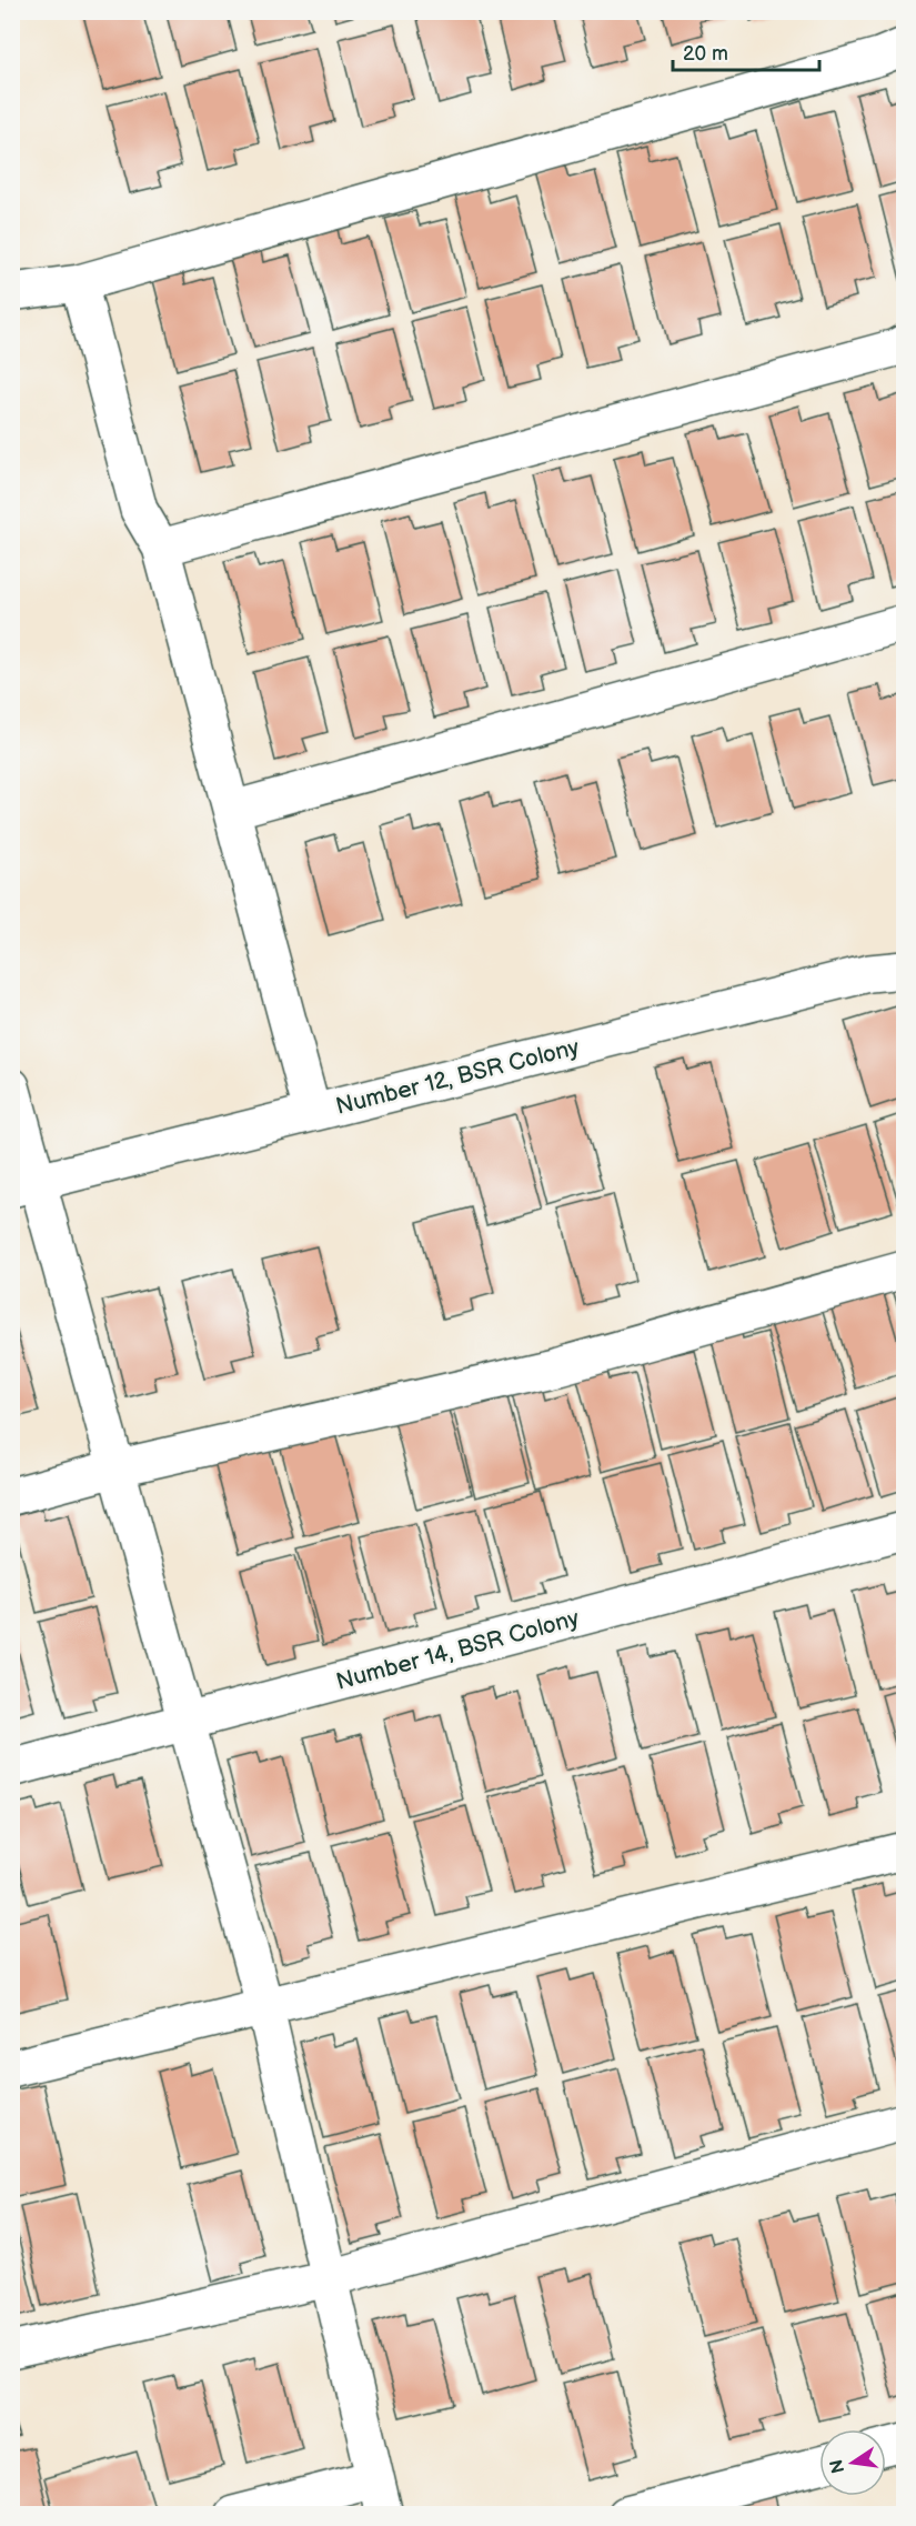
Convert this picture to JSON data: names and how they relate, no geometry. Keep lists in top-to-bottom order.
{
  "streets": {
    "street": ["Number 12, BSR Colony", "Number 14, BSR Colony"]
  },
  "scale_bar": "20 m",
  "north": "left"
}
